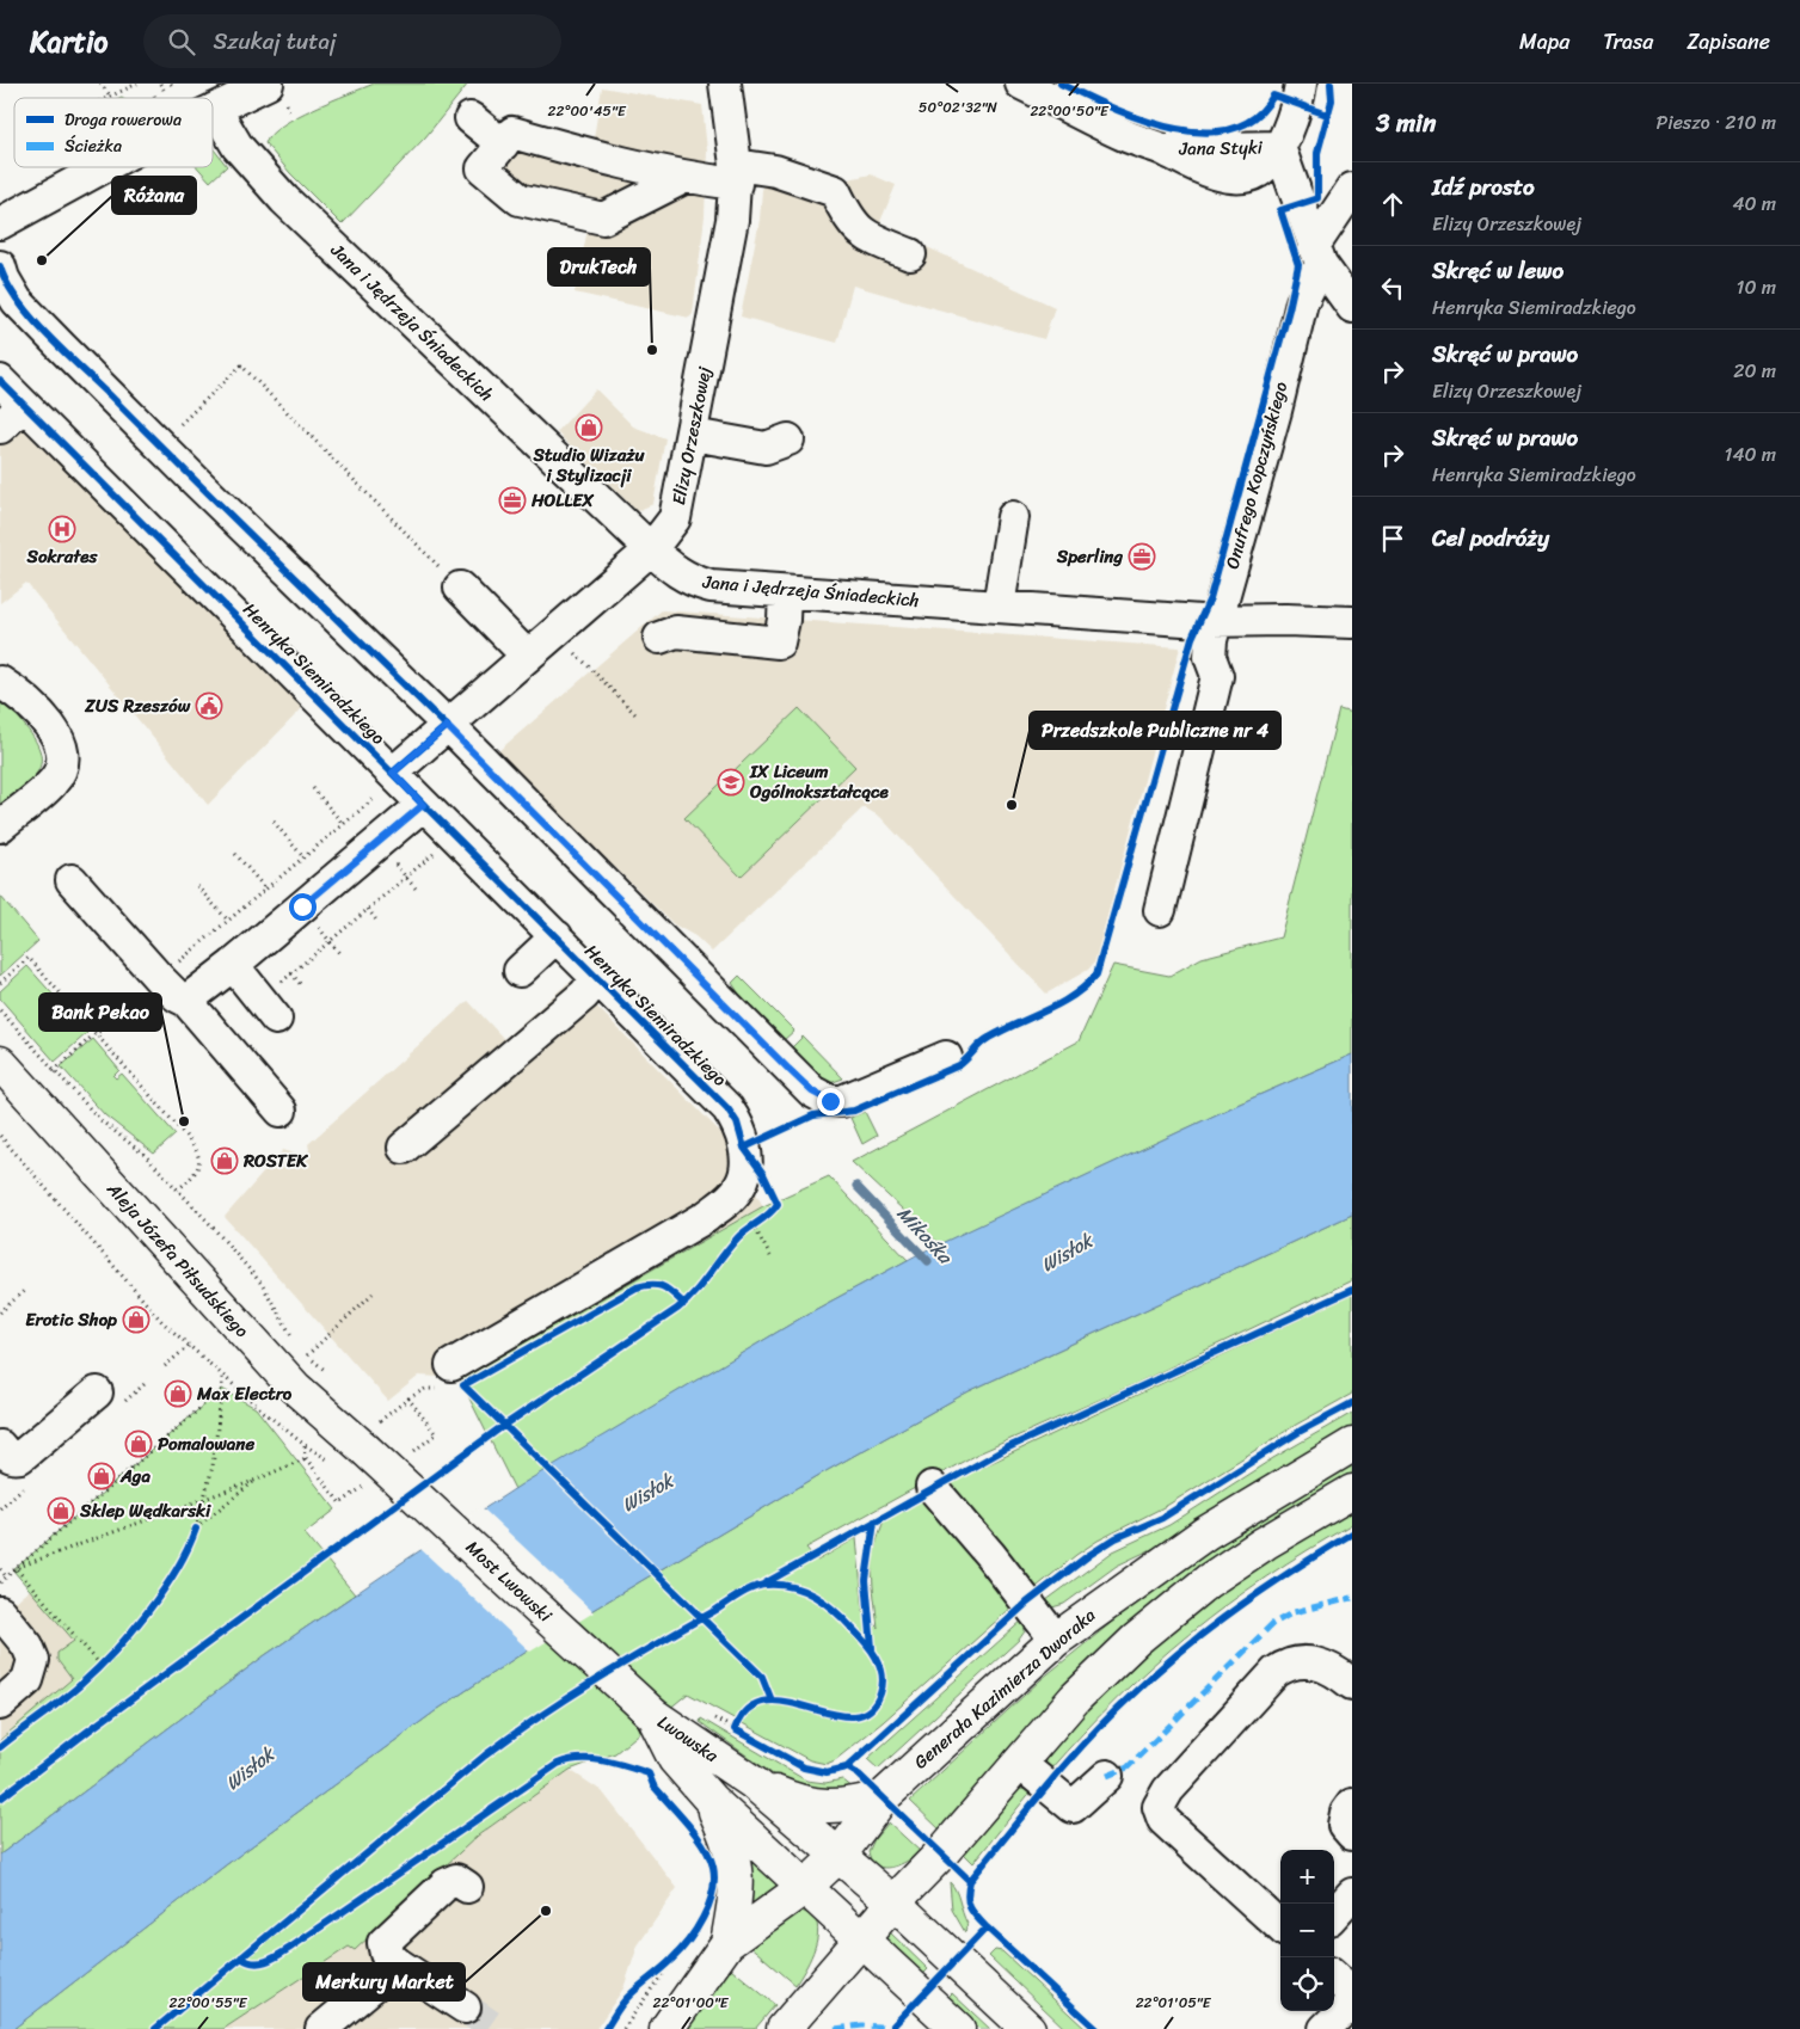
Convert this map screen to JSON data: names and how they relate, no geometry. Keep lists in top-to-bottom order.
{
  "streets": {
    "main road": [
      "Aleja Józefa Piłsudskiego",
      "Most Lwowski",
      "Generała Kazimierza Dworaka",
      "Lwowska"
    ],
    "street": [
      "Jana Styki",
      "Jana i Jędrzeja Śniadeckich",
      "Elizy Orzeszkowej",
      "Onufrego Kopczyńskiego",
      "Henryka Siemiradzkiego"
    ]
  },
  "crossings": [
    ["Jana Styki", "Onufrego Kopczyńskiego"],
    ["Jana i Jędrzeja Śniadeckich", "Elizy Orzeszkowej"],
    ["Jana i Jędrzeja Śniadeckich", "Onufrego Kopczyńskiego"],
    ["Elizy Orzeszkowej", "Henryka Siemiradzkiego"],
    ["Aleja Józefa Piłsudskiego", "Most Lwowski"],
    ["Most Lwowski", "Lwowska"],
    ["Generała Kazimierza Dworaka", "Lwowska"]
  ],
  "water": ["Mikośka", "Wisłok"],
  "places": {
    "other": [
      "Różana",
      "DrukTech",
      "Przedszkole Publiczne nr 4",
      "Bank Pekao",
      "Merkury Market"
    ],
    "shop": [
      "Studio Wizażu i Stylizacji",
      "ROSTEK",
      "Erotic Shop",
      "Max Electro",
      "Pomalowane",
      "Aga",
      "Sklep Wędkarski"
    ],
    "office": ["HOLLEX", "Sperling"],
    "hospital": ["Sokrates"],
    "public building": ["ZUS Rzeszów"],
    "school or university": ["IX Liceum Ogólnokształcące"]
  },
  "legend": ["Droga rowerowa", "Ścieżka"],
  "page": {
    "header": "Kartio",
    "search": "Szukaj tutaj",
    "nav": ["Mapa", "Trasa", "Zapisane"],
    "heading": ["3 min", "Pieszo · 210 m"],
    "list": [
      ["Idź prosto", "Elizy Orzeszkowej", "40 m"],
      ["Skręć w lewo", "Henryka Siemiradzkiego", "10 m"],
      ["Skręć w prawo", "Elizy Orzeszkowej", "20 m"],
      ["Skręć w prawo", "Henryka Siemiradzkiego", "140 m"],
      "Cel podróży"
    ],
    "map_buttons": ["+", "−"]
  },
  "coordinates": [
    "50°02'32\"N",
    "22°00'45\"E",
    "22°00'50\"E",
    "22°00'55\"E",
    "22°01'00\"E",
    "22°01'05\"E"
  ]
}
